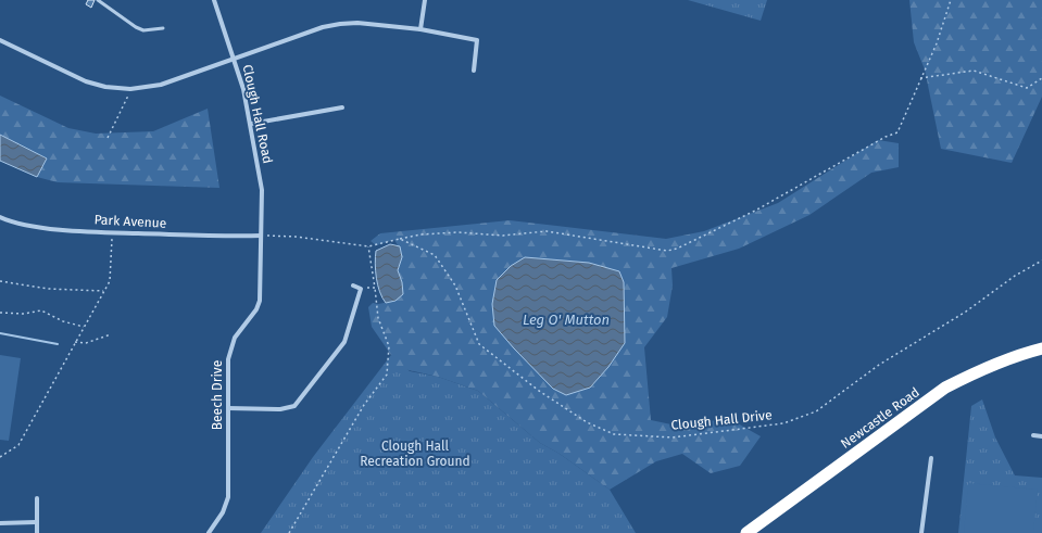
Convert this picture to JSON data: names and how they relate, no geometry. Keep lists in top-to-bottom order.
{
  "streets": {
    "highway": ["Newcastle Road"],
    "street": ["Clough Hall Road", "Park Avenue", "Beech Drive"],
    "path": ["Clough Hall Drive"]
  },
  "crossings": [
    ["Clough Hall Road", "Park Avenue"],
    ["Clough Hall Road", "Beech Drive"],
    ["Park Avenue", "Beech Drive"]
  ],
  "water": ["Leg O' Mutton"],
  "parks": ["Clough Hall Recreation Ground"]
}
